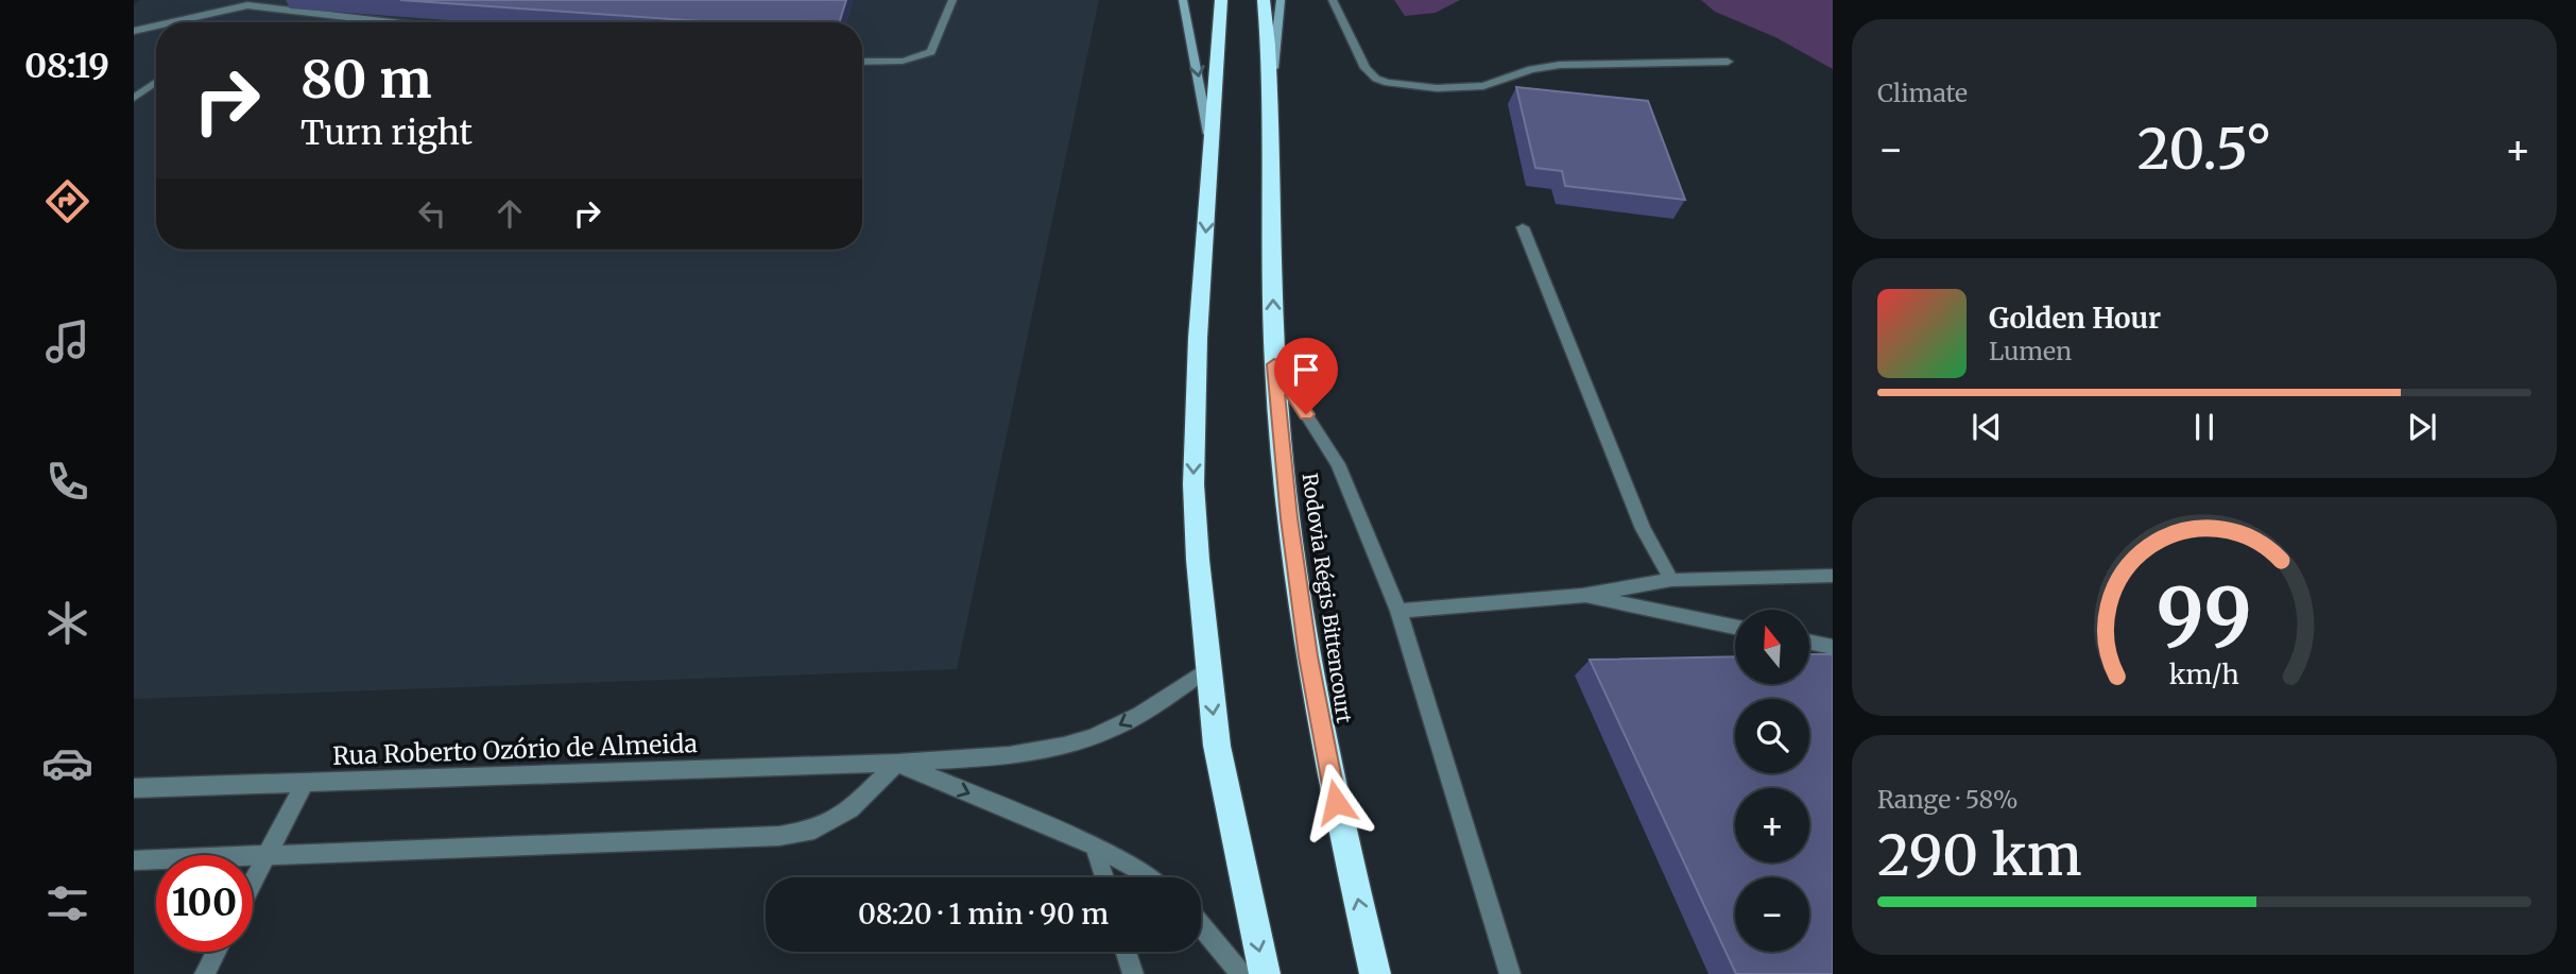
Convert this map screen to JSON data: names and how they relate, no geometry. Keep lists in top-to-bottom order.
{
  "streets": {
    "highway": ["Rodovia Régis Bittencourt"],
    "street": ["Rua Roberto Ozório de Almeida"]
  },
  "north": "top",
  "page": {
    "tabs": "08:19",
    "tile": [
      "Climate",
      ["Range · 58%", "290 km"]
    ],
    "turn": ["80 m", "Turn right"],
    "heat": ["−", "20.5°", "+"],
    "song": ["Golden Hour", "Lumen"],
    "map_buttons": ["+", "−"],
    "limit": "100",
    "trip": "08:20 · 1 min · 90 m",
    "gauge": ["99", "km/h"]
  }
}
